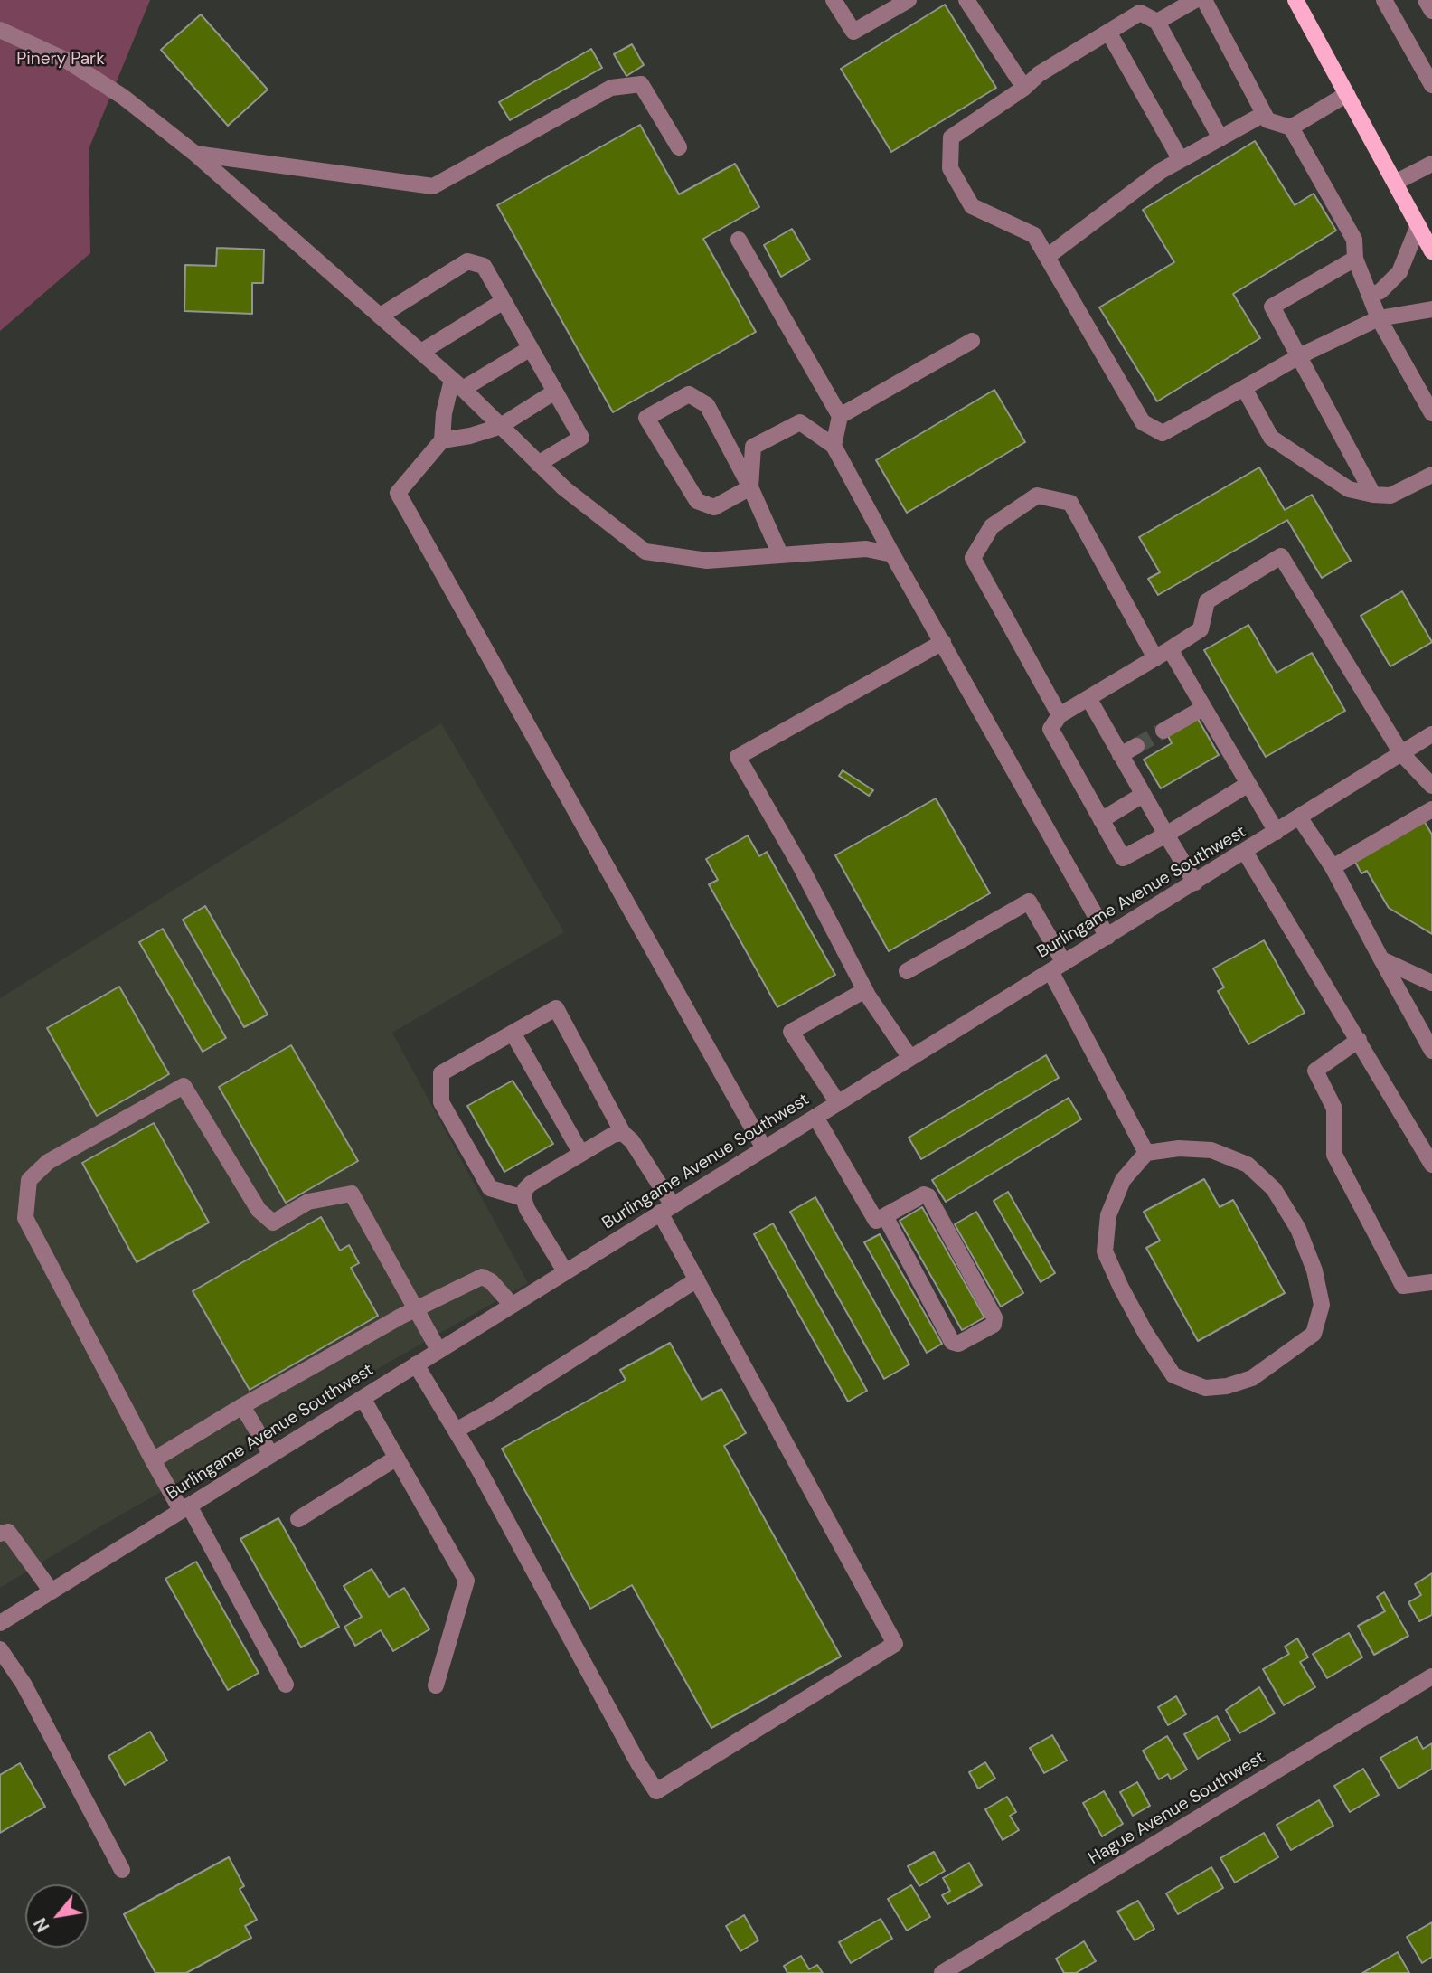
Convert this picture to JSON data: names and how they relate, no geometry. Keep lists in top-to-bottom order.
{
  "streets": {
    "street": ["Burlingame Avenue Southwest", "Hague Avenue Southwest"]
  },
  "parks": ["Pinery Park"],
  "north": "bottom left"
}
